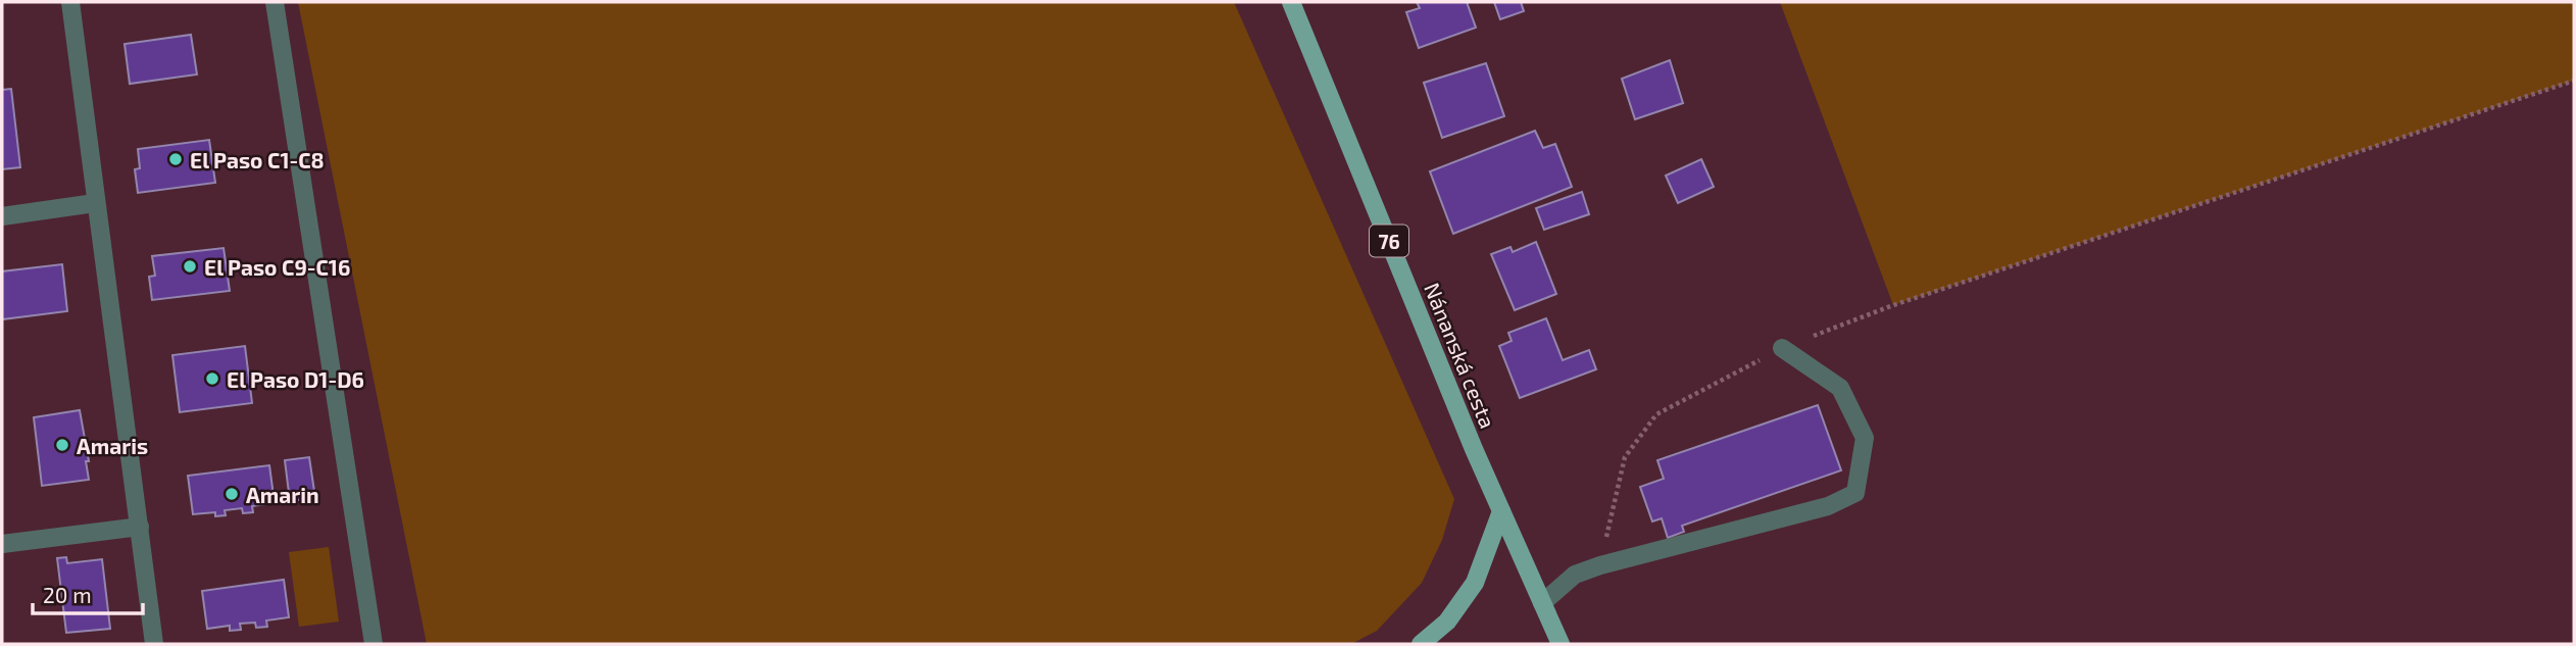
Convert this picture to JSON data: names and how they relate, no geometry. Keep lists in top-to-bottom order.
{
  "streets": {
    "main road": ["76", "Nánanská cesta"]
  },
  "places": [
    "El Paso C1-C8",
    "El Paso C9-C16",
    "El Paso D1-D6",
    "Amaris",
    "Amarin"
  ],
  "scale_bar": "20 m"
}
